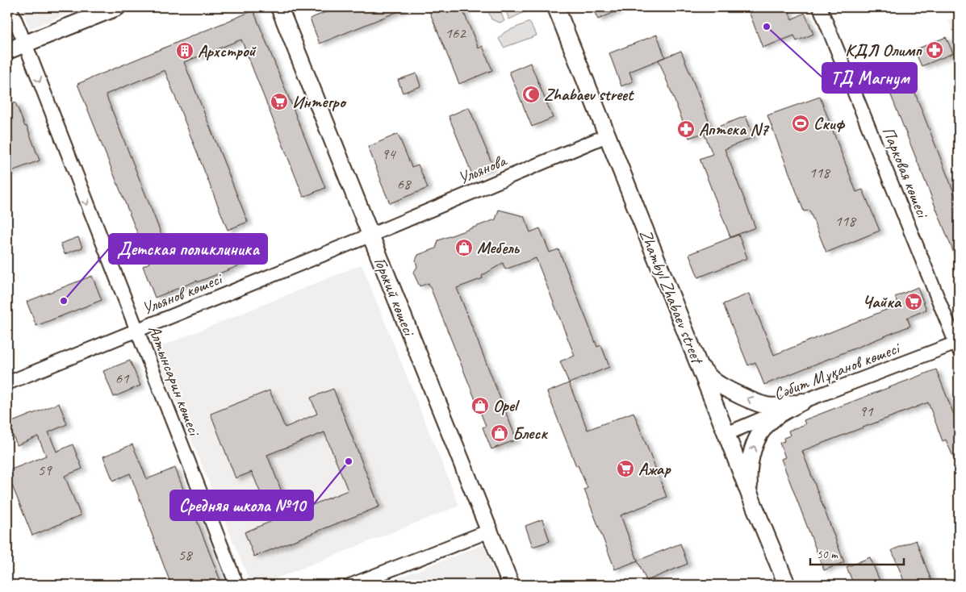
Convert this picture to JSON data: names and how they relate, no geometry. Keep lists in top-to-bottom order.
{
  "streets": {
    "main road": ["Горький көшесі", "Zhambyl Zhabaev street"],
    "street": [
      "Ульянова",
      "Парковая көшесі",
      "Ульянов көшесі",
      "Сәбит Мұқанов көшесі",
      "Алтынсарин көшесі"
    ]
  },
  "crossings": [
    ["Ульянова", "Ульянов көшесі"],
    ["Ульянова", "Горький көшесі"],
    ["Ульянова", "Zhambyl Zhabaev street"],
    ["Парковая көшесі", "Сәбит Мұқанов көшесі"],
    ["Ульянов көшесі", "Горький көшесі"],
    ["Ульянов көшесі", "Алтынсарин көшесі"],
    ["Zhambyl Zhabaev street", "Сәбит Мұқанов көшесі"]
  ],
  "one_way": ["Алтынсарин көшесі"],
  "places": {
    "other": ["ТД Магнум", "Детская поликлиника", "Средняя школа №10"],
    "pharmacy": ["КДЛ Олимп", "Аптека N7"],
    "building": ["Архстрой"],
    "mosque": ["Zhabaev street"],
    "supermarket": ["Интегро", "Чайка", "Ажар"],
    "sports": ["Скиф"],
    "shop": ["Мебель", "Opel", "Блеск"]
  },
  "house_numbers": [
    "162",
    "94",
    "118",
    "68",
    "118",
    "61",
    "91",
    "59",
    "58"
  ],
  "scale_bar": "50 m"
}
